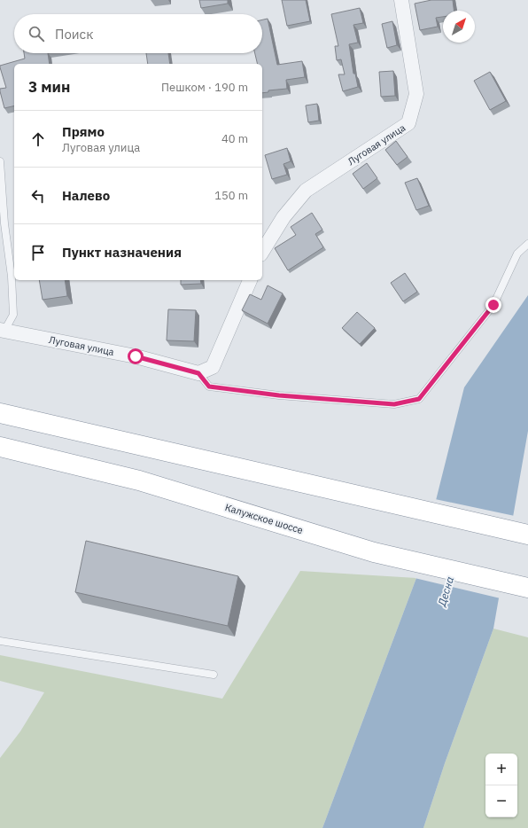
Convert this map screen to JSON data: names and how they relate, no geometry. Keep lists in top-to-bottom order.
{
  "streets": {
    "highway": ["Калужское шоссе"],
    "street": ["Луговая улица"]
  },
  "water": ["Десна"],
  "north": "top right",
  "page": {
    "search": "Поиск",
    "heading": ["3 мин", "Пешком · 190 m"],
    "list": [
      ["Прямо", "Луговая улица", "40 m"],
      ["Налево", "150 m"],
      "Пункт назначения"
    ],
    "map_buttons": ["+", "−"]
  }
}
